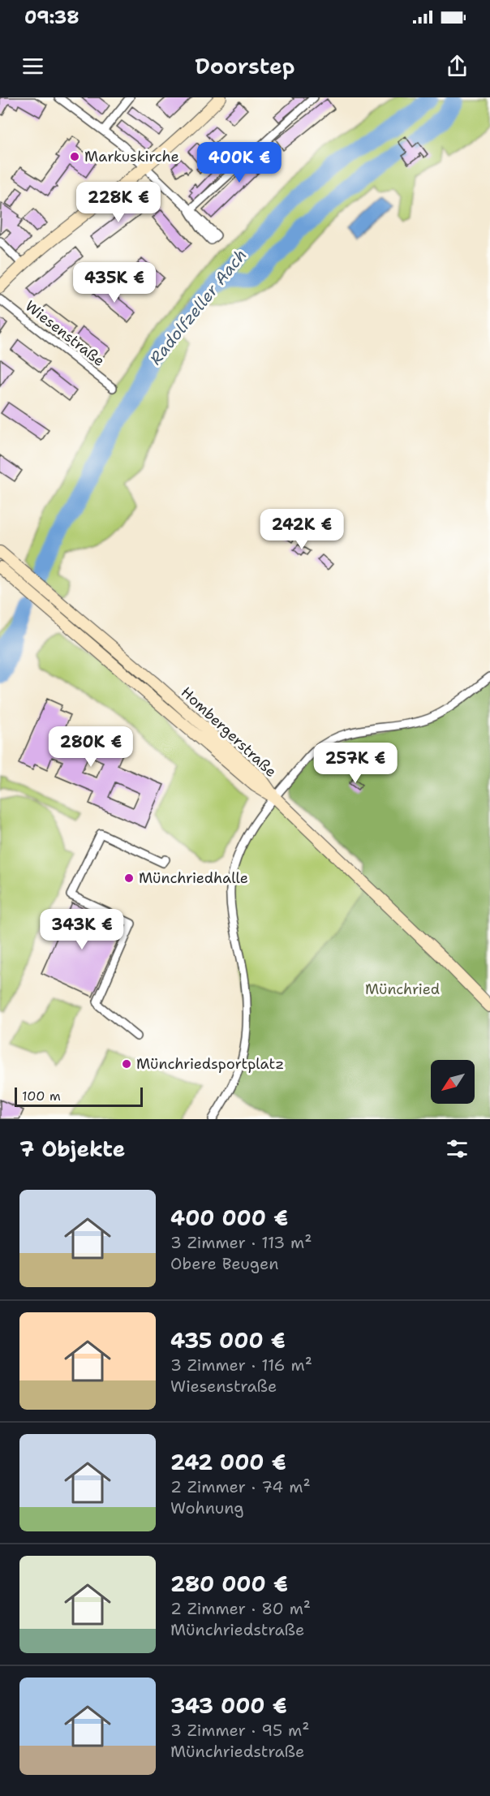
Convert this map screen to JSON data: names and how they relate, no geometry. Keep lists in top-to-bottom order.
{
  "streets": {
    "main road": ["Hombergerstraße"],
    "street": ["Wiesenstraße"]
  },
  "water": ["Radolfzeller Aach"],
  "parks": ["Münchried"],
  "places": ["Markuskirche", "Münchriedhalle", "Münchriedsportplatz"],
  "scale_bar": "100 m",
  "north": "bottom left",
  "page": {
    "status": "09:38",
    "header": "Doorstep",
    "price": [
      "400K €",
      "228K €",
      "435K €",
      "242K €",
      "280K €",
      "257K €",
      "343K €"
    ],
    "scale": "100 m",
    "heading": "7 Objekte",
    "list": [
      {
        "name": "400 000 €",
        "note": "3 Zimmer · 113 m² · Obere Beugen"
      },
      {
        "name": "435 000 €",
        "note": "3 Zimmer · 116 m² · Wiesenstraße"
      },
      {
        "name": "242 000 €",
        "note": "2 Zimmer · 74 m² · Wohnung"
      },
      {
        "name": "280 000 €",
        "note": "2 Zimmer · 80 m² · Münchriedstraße"
      },
      {
        "name": "343 000 €",
        "note": "3 Zimmer · 95 m² · Münchriedstraße"
      }
    ]
  }
}
